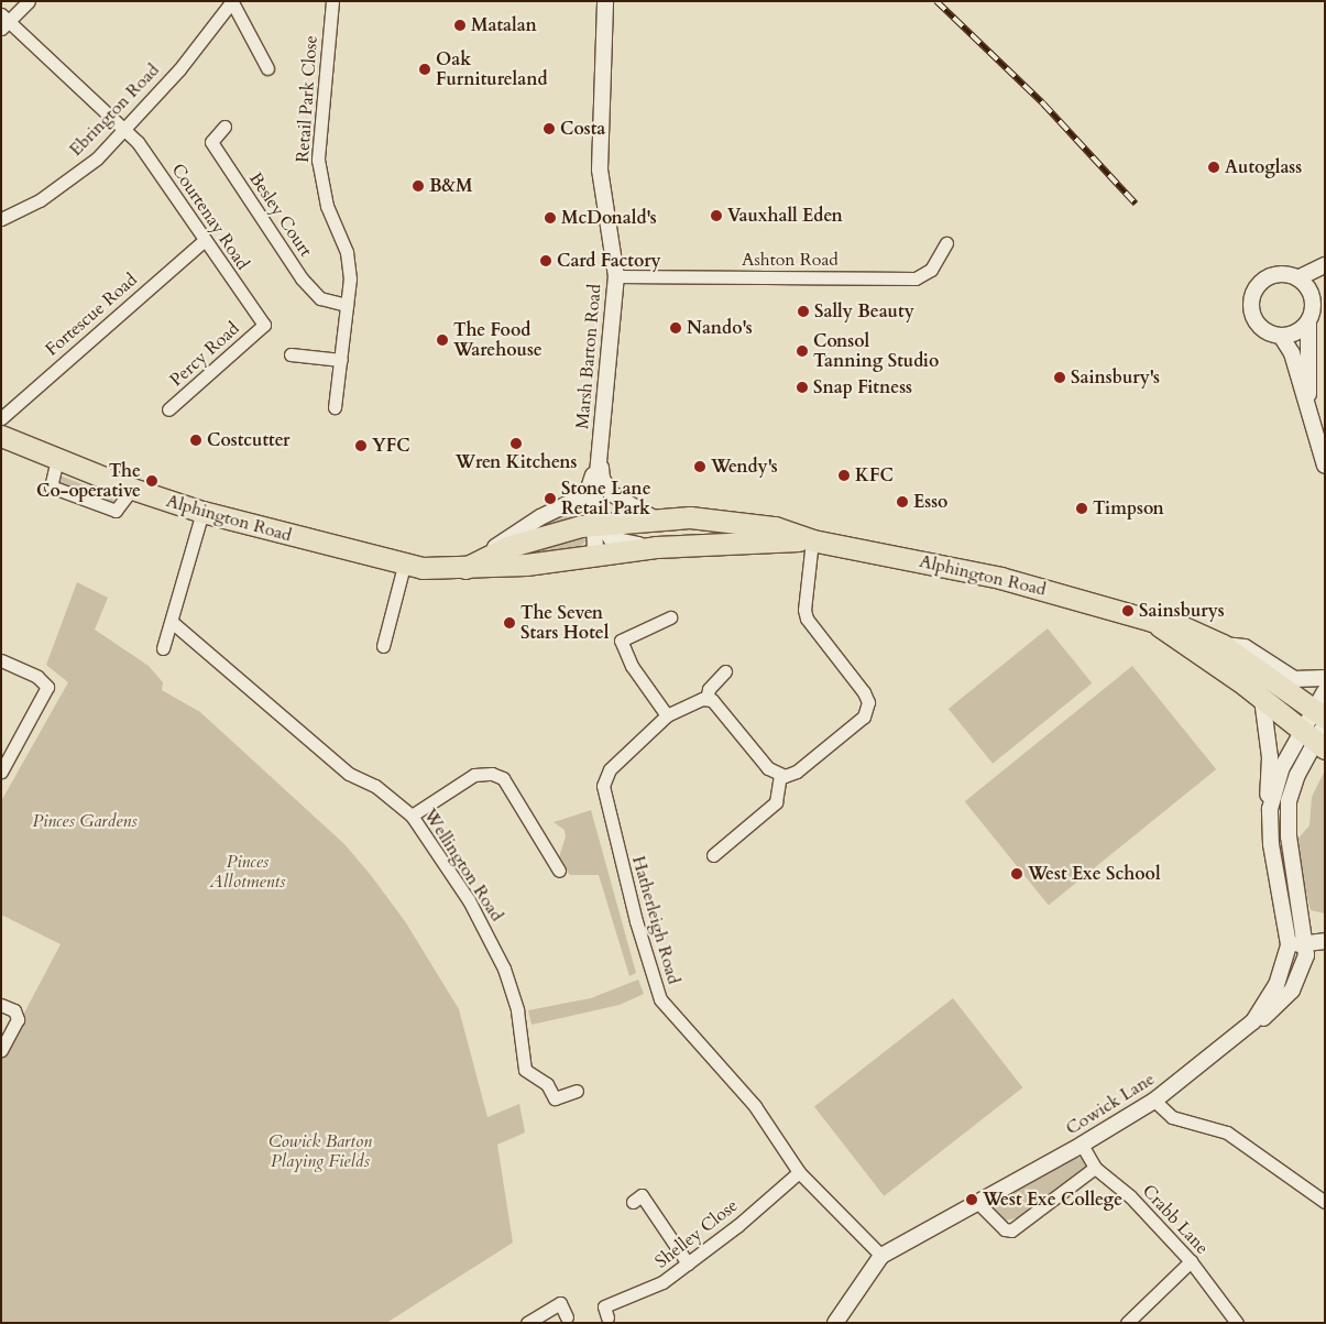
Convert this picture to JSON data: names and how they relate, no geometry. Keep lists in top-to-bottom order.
{
  "streets": {
    "highway": ["Alphington Road"],
    "street": [
      "Retail Park Close",
      "Ebrington Road",
      "Besley Court",
      "Courtenay Road",
      "Ashton Road",
      "Fortescue Road",
      "Percy Road",
      "Marsh Barton Road",
      "Wellington Road",
      "Hatherleigh Road",
      "Cowick Lane",
      "Crabb Lane",
      "Shelley Close"
    ]
  },
  "crossings": [
    ["Retail Park Close", "Besley Court"],
    ["Ebrington Road", "Courtenay Road"],
    ["Courtenay Road", "Fortescue Road"],
    ["Courtenay Road", "Percy Road"],
    ["Ashton Road", "Marsh Barton Road"],
    ["Marsh Barton Road", "Alphington Road"],
    ["Hatherleigh Road", "Cowick Lane"],
    ["Hatherleigh Road", "Shelley Close"],
    ["Cowick Lane", "Crabb Lane"]
  ],
  "parks": ["Pinces Gardens", "Pinces Allotments", "Cowick Barton Playing Fields"],
  "places": [
    "Matalan",
    "Oak Furnitureland",
    "Costa",
    "Autoglass",
    "B&M",
    "Vauxhall Eden",
    "McDonald's",
    "Card Factory",
    "Sally Beauty",
    "Nando's",
    "The Food Warehouse",
    "Consol Tanning Studio",
    "Sainsbury's",
    "Snap Fitness",
    "Costcutter",
    "Wren Kitchens",
    "YFC",
    "Wendy's",
    "KFC",
    "The Co-operative",
    "Stone Lane Retail Park",
    "Esso",
    "Timpson",
    "Sainsburys",
    "The Seven Stars Hotel",
    "West Exe School",
    "West Exe College"
  ]
}
